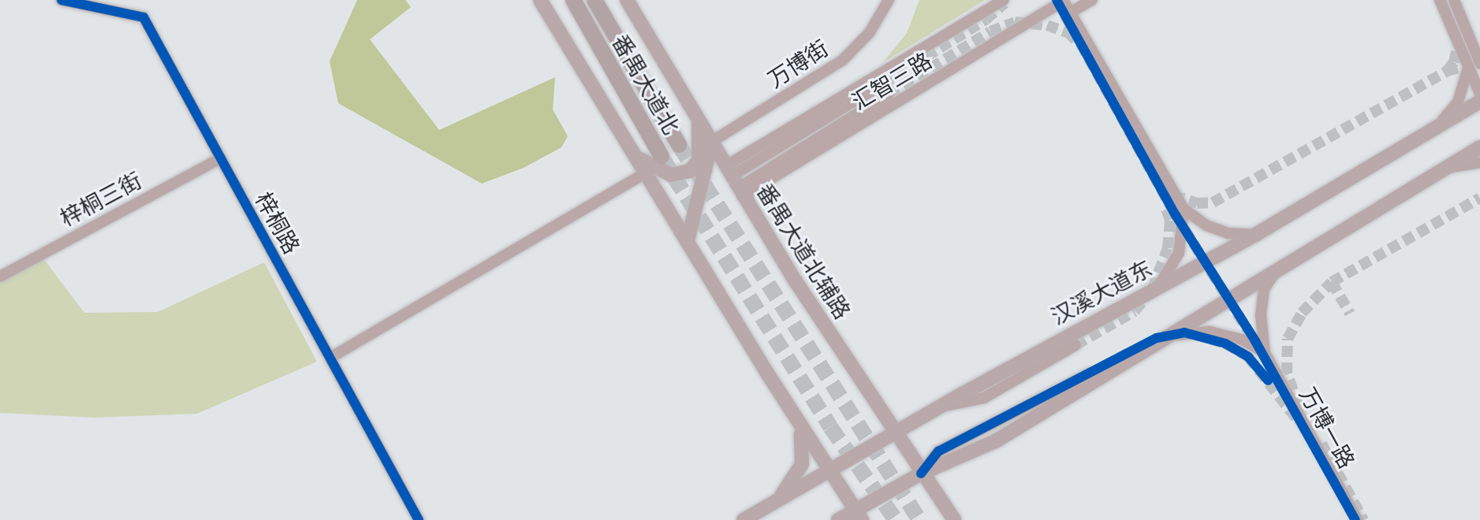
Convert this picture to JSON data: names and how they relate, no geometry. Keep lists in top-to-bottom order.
{
  "streets": {
    "highway": ["番禺大道北"],
    "main road": ["番禺大道北辅路", "汉溪大道东"],
    "street": [
      "万博街",
      "汇智三路",
      "梓桐三街",
      "梓桐路",
      "万博一路"
    ]
  },
  "crossings": [
    ["万博街", "番禺大道北辅路"],
    ["汇智三路", "番禺大道北辅路"],
    ["梓桐三街", "梓桐路"],
    ["番禺大道北辅路", "汉溪大道东"]
  ]
}
